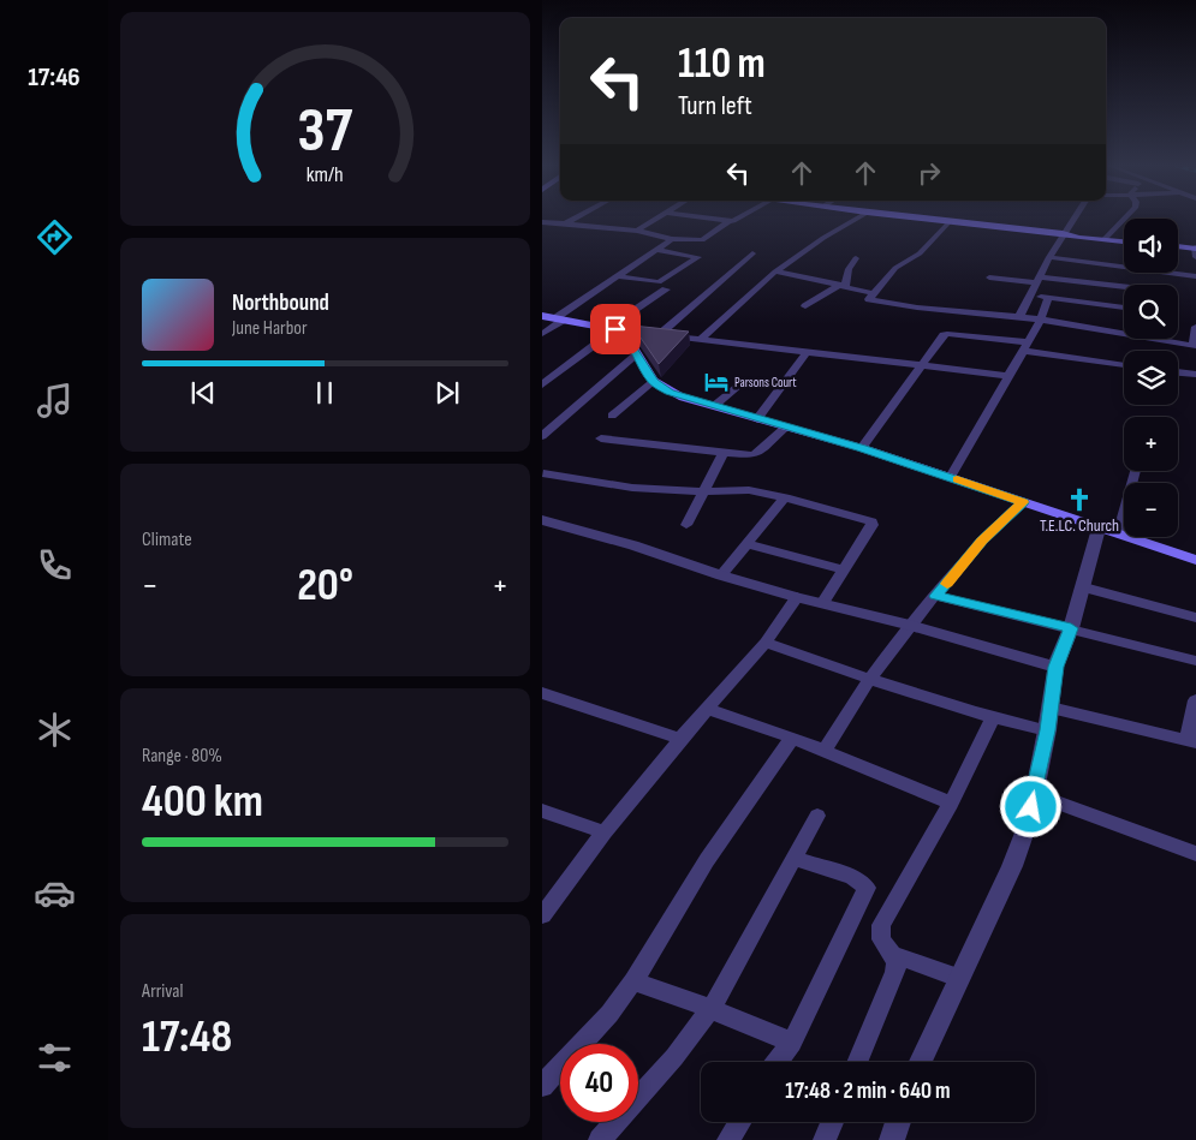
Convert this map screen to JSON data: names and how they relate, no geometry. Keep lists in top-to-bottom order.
{
  "places": {
    "hotel": ["Parsons Court"],
    "church": ["T.E.LC. Church"]
  },
  "page": {
    "tabs": "17:46",
    "turn": ["110 m", "Turn left"],
    "map_buttons": ["+", "−"],
    "song": ["Northbound", "June Harbor"],
    "tile": [
      "Climate",
      ["Range · 80%", "400 km"],
      ["Arrival", "17:48"]
    ],
    "heat": ["−", "20°", "+"],
    "limit": "40",
    "trip": "17:48 · 2 min · 640 m",
    "gauge": ["37", "km/h"]
  }
}
